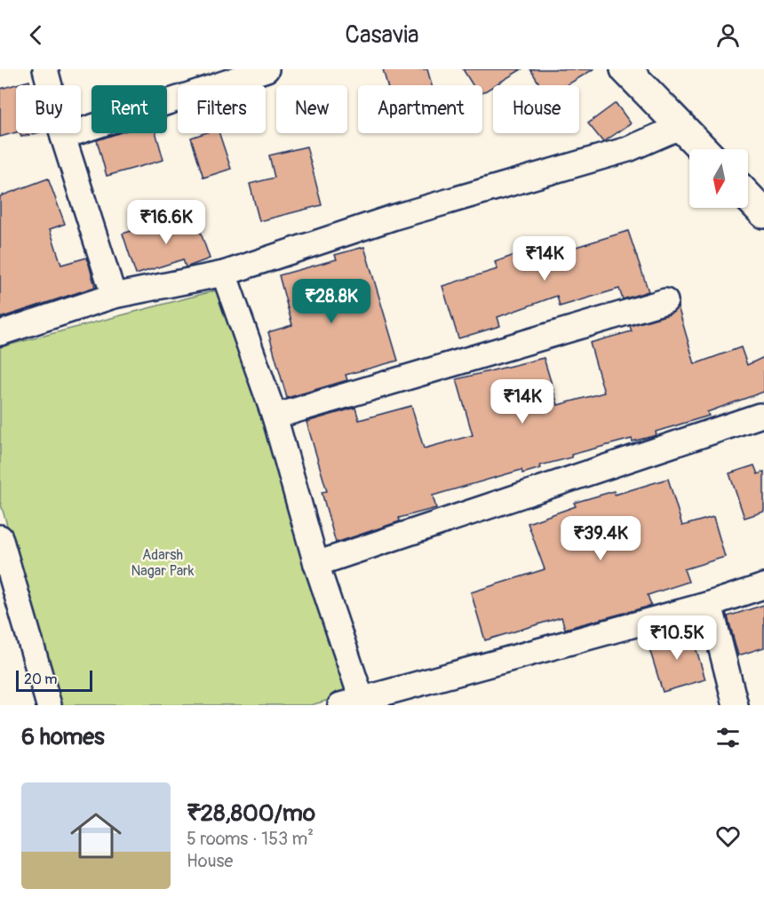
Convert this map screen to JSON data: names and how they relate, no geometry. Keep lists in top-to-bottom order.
{
  "parks": ["Adarsh Nagar Park"],
  "scale_bar": "20 m",
  "north": "bottom",
  "page": {
    "header": "Casavia",
    "chip": [
      "Buy",
      "Rent",
      "Filters",
      "New",
      "Apartment",
      "House"
    ],
    "price": [
      "₹16.6K",
      "₹14K",
      "₹28.8K",
      "₹14K",
      "₹39.4K",
      "₹10.5K"
    ],
    "scale": "20 m",
    "heading": "6 homes",
    "list": [
      {
        "name": "₹28,800/mo",
        "note": "5 rooms · 153 m² · House"
      }
    ]
  }
}
